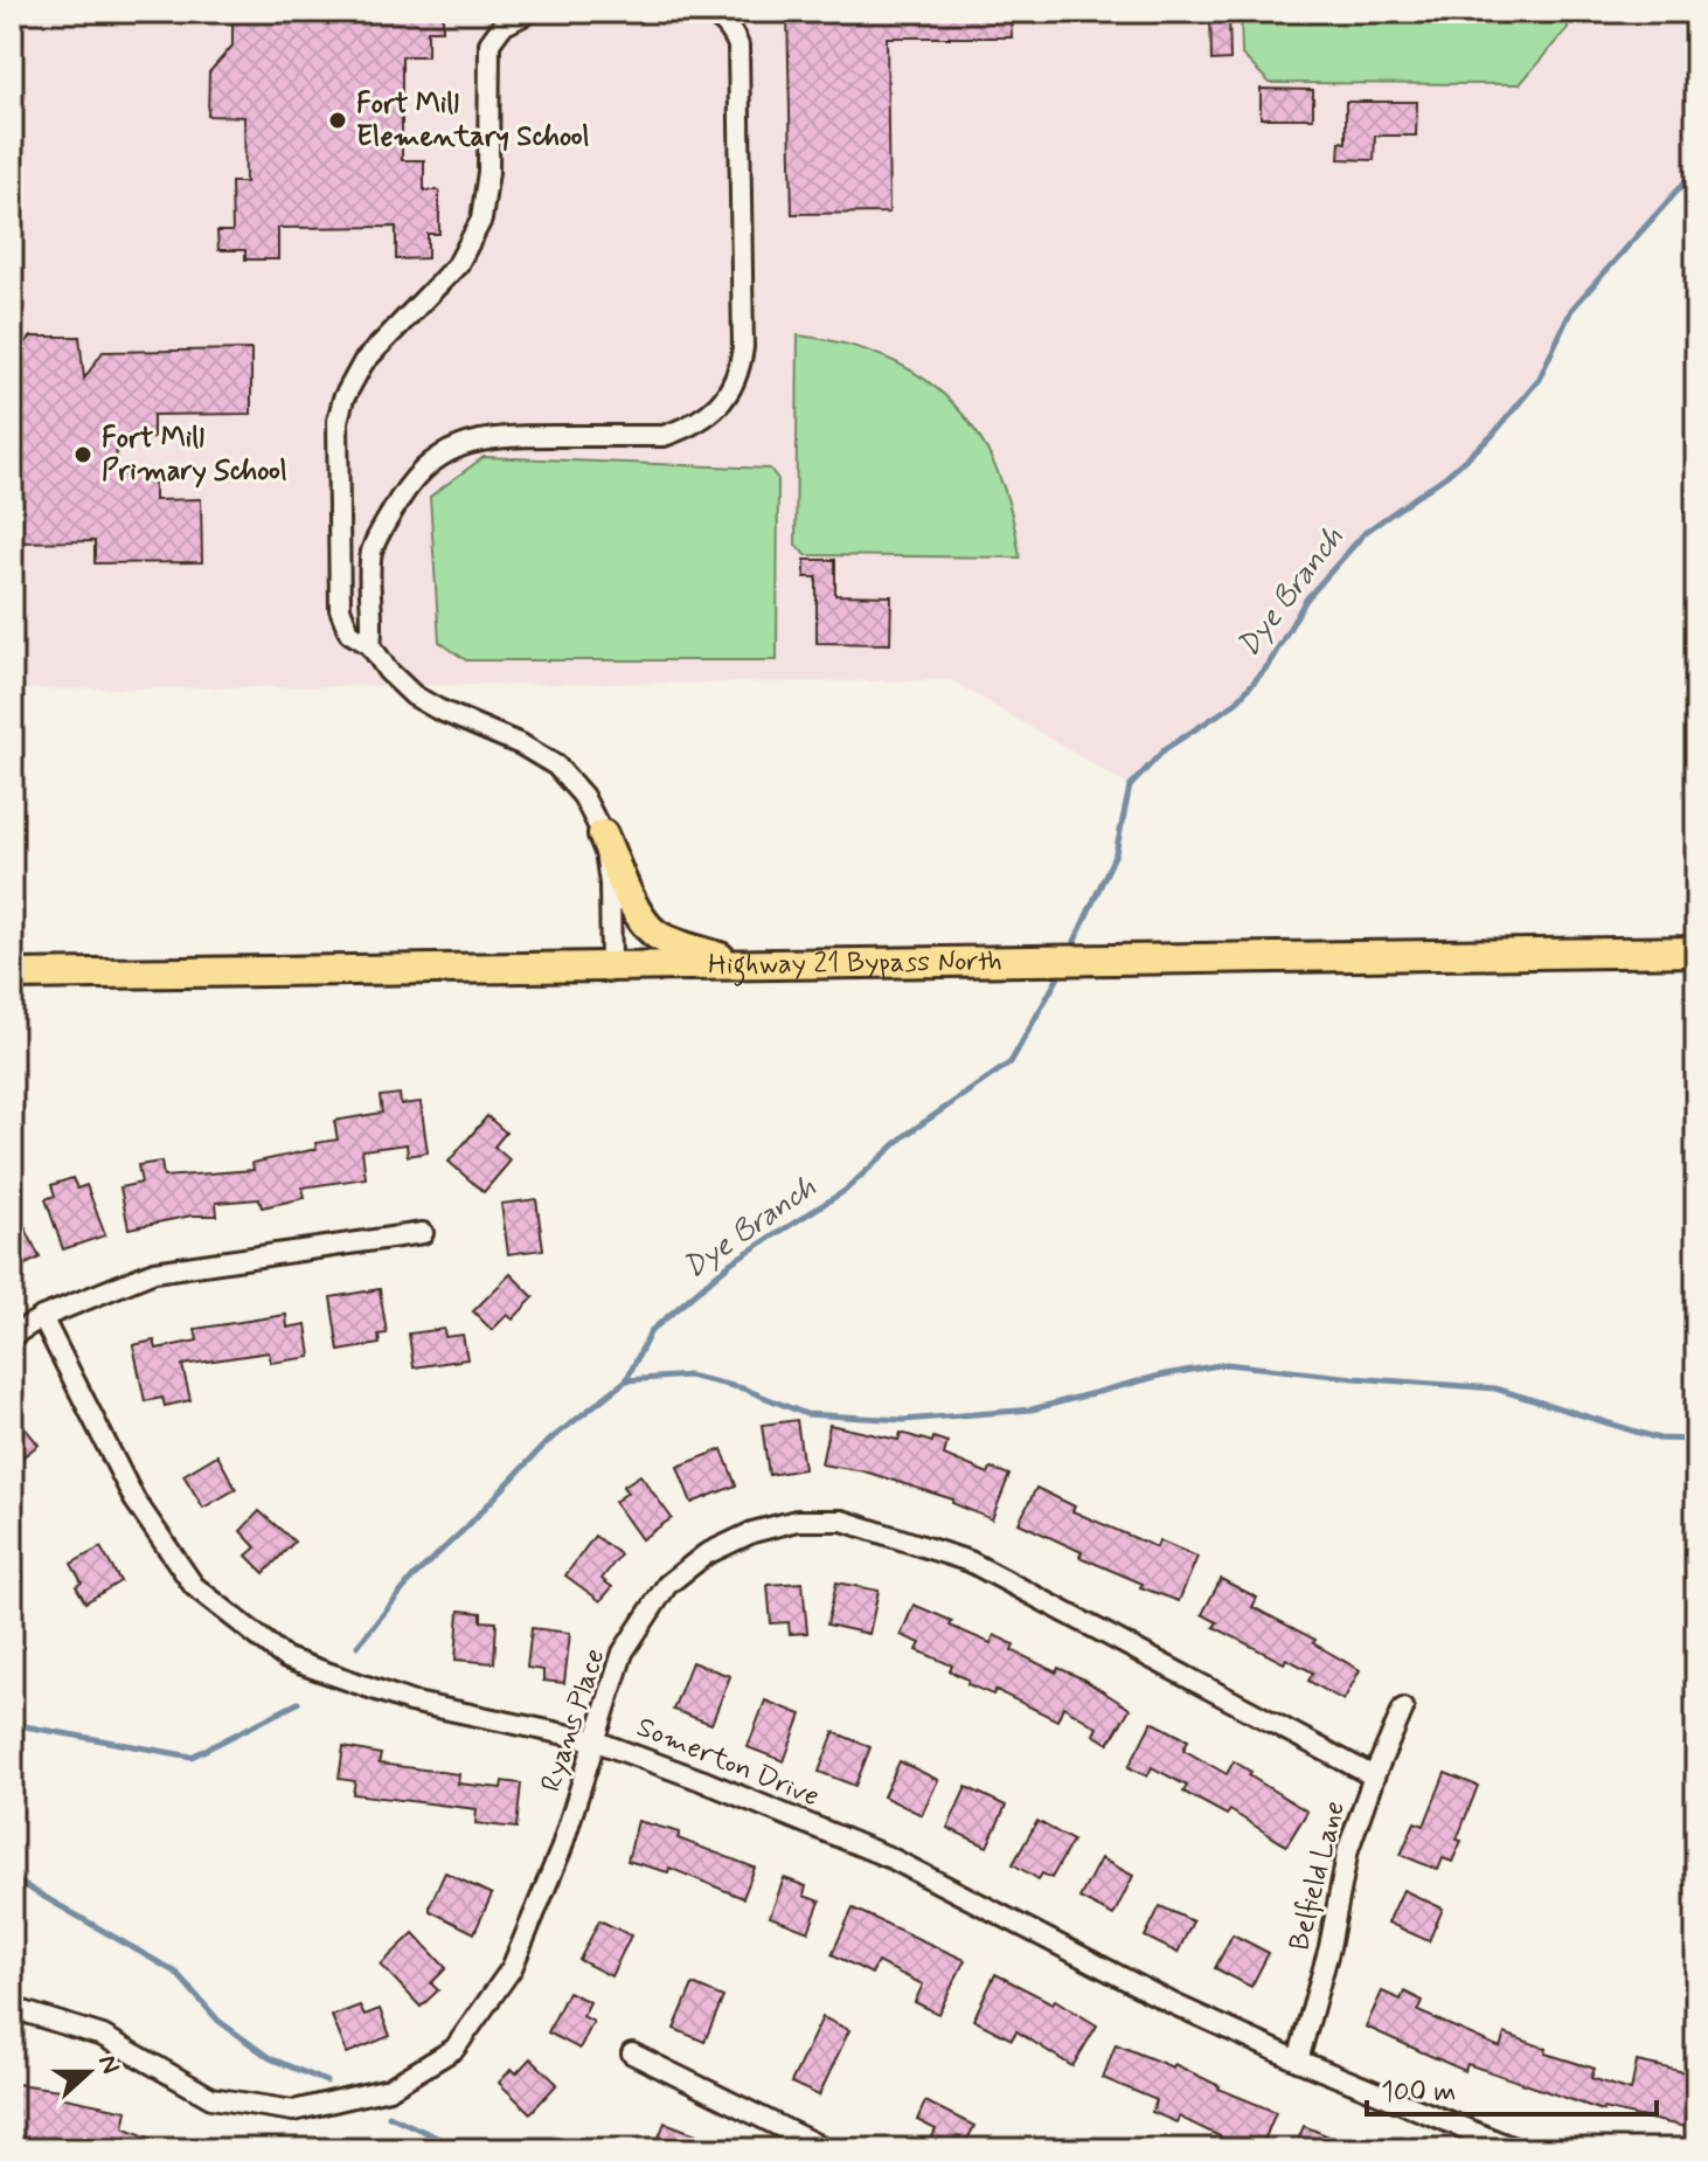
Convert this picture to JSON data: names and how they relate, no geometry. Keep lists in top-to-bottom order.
{
  "streets": {
    "main road": ["Highway 21 Bypass North"],
    "street": ["Ryans Place", "Somerton Drive", "Belfield Lane"]
  },
  "crossings": [
    ["Ryans Place", "Somerton Drive"],
    ["Ryans Place", "Belfield Lane"],
    ["Somerton Drive", "Belfield Lane"]
  ],
  "water": ["Dye Branch"],
  "places": ["Fort Mill Elementary School", "Fort Mill Primary School"],
  "scale_bar": "100 m",
  "north": "right"
}
